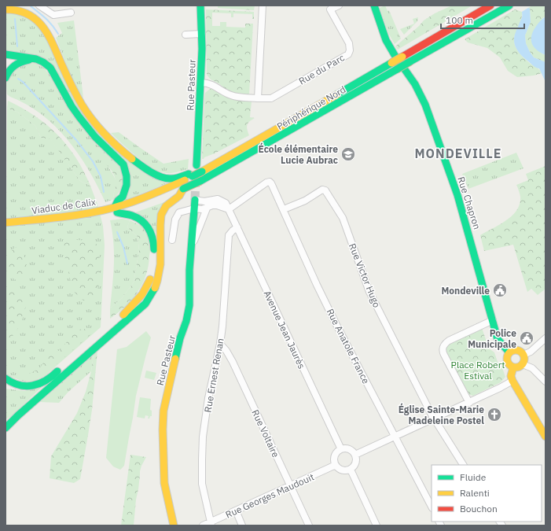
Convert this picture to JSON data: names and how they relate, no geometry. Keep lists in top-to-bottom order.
{
  "streets": {
    "main road": [
      "Rue Pasteur",
      "Périphérique Nord",
      "Rue Chapron",
      "Viaduc de Calix"
    ],
    "street": [
      "Rue du Parc",
      "Rue Victor Hugo",
      "Avenue Jean Jaurès",
      "Rue Anatole France",
      "Rue Ernest Renan",
      "Rue Voltaire",
      "Rue Georges Maudouit"
    ]
  },
  "crossings": [
    ["Rue Pasteur", "Avenue Jean Jaurès"],
    ["Périphérique Nord", "Rue Chapron"],
    ["Périphérique Nord", "Viaduc de Calix"],
    ["Rue Victor Hugo", "Rue Anatole France"],
    ["Avenue Jean Jaurès", "Rue Anatole France"],
    ["Avenue Jean Jaurès", "Rue Ernest Renan"],
    ["Avenue Jean Jaurès", "Rue Georges Maudouit"],
    ["Rue Ernest Renan", "Rue Voltaire"],
    ["Rue Ernest Renan", "Rue Georges Maudouit"],
    ["Rue Voltaire", "Rue Georges Maudouit"]
  ],
  "districts": ["MONDEVILLE"],
  "parks": ["Place Robert Estival"],
  "places": {
    "school or university": ["École élémentaire Lucie Aubrac"],
    "public building": ["Mondeville", "Police Municipale"],
    "church": ["Église Sainte-Marie Madeleine Postel"]
  },
  "legend": ["Fluide", "Ralenti", "Bouchon"],
  "scale_bar": "100 m"
}
